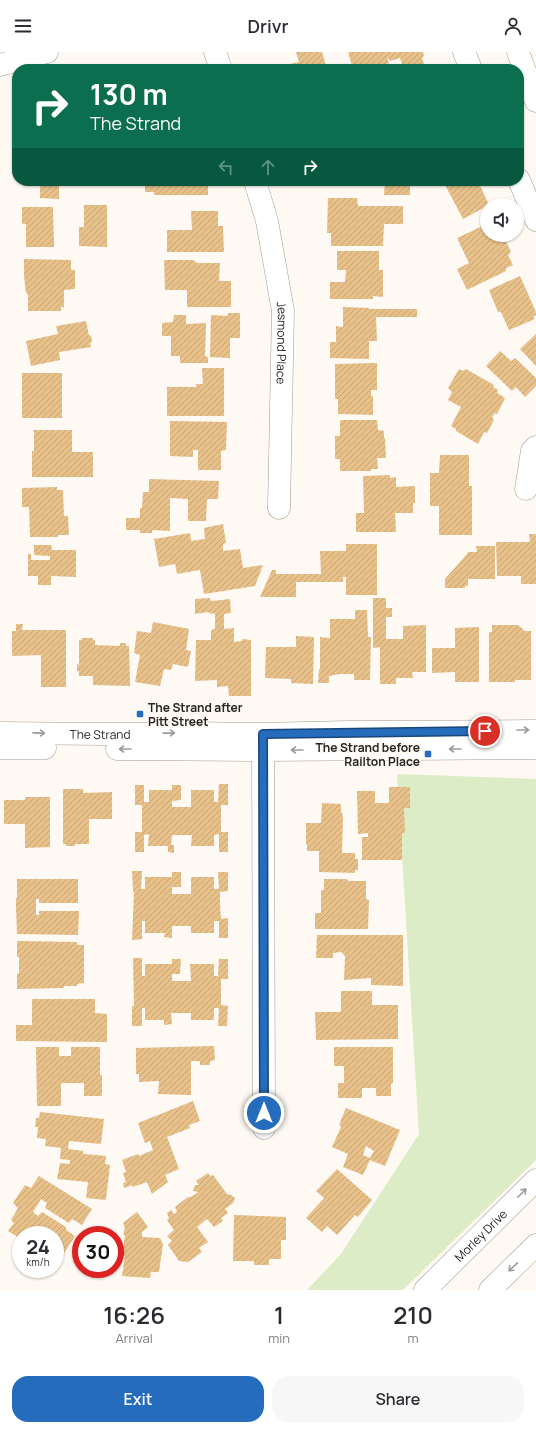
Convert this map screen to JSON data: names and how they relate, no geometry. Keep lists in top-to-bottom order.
{
  "streets": {
    "main road": ["Jesmond Place", "The Strand", "Morley Drive"]
  },
  "places": {
    "transit": ["The Strand after Pitt Street", "The Strand before Railton Place"]
  },
  "page": {
    "header": "Drivr",
    "turn": ["130 m", "The Strand"],
    "speed": "24 km/h",
    "limit": "30",
    "eta": [
      "16:26",
      "Arrival",
      "1",
      "min",
      "210",
      "m"
    ],
    "buttons": ["Exit", "Share"]
  }
}
